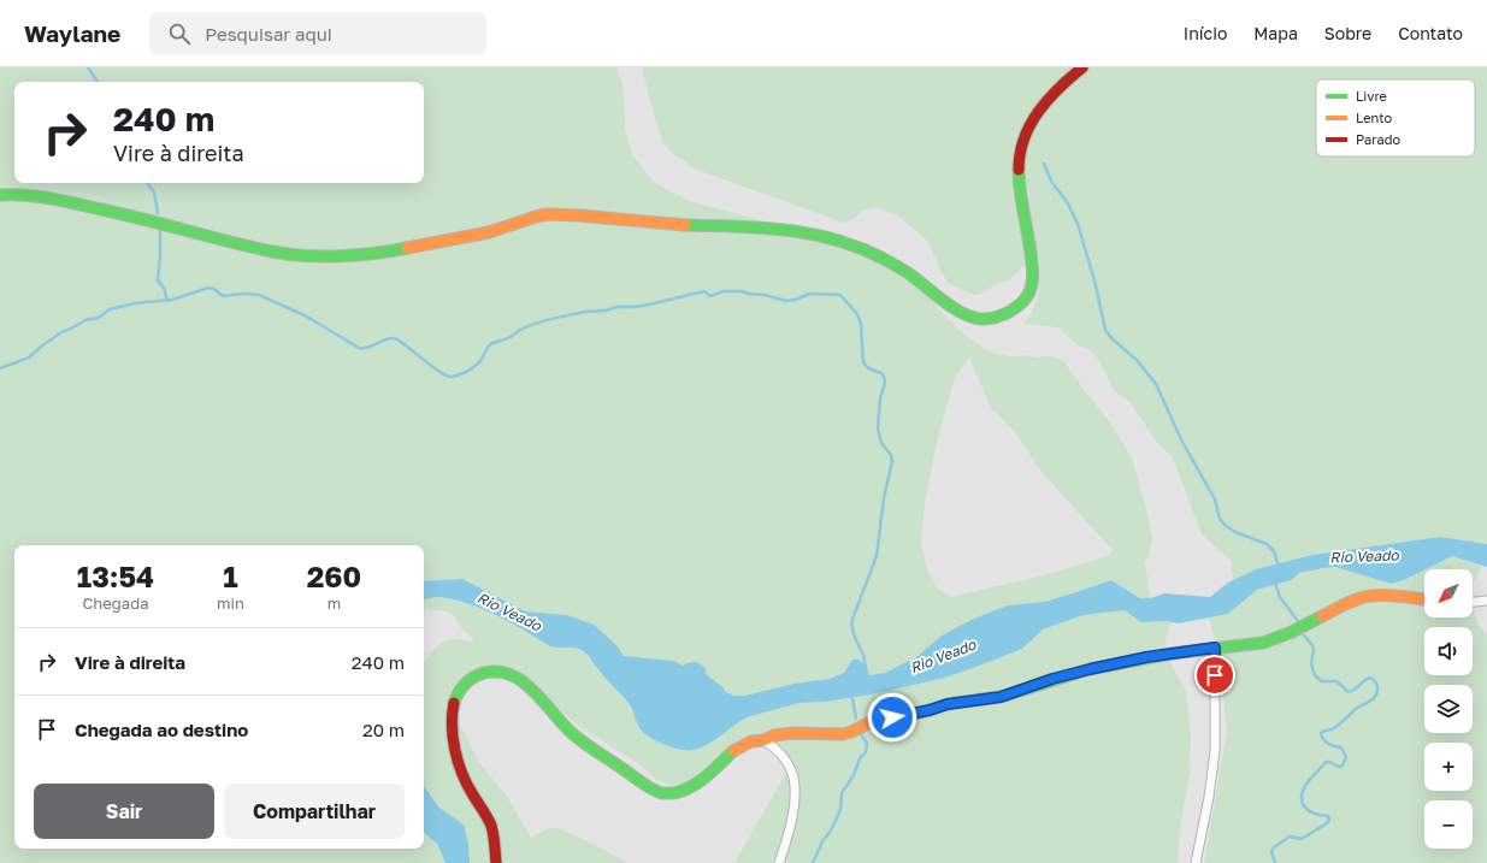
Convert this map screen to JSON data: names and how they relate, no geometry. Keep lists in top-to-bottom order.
{
  "water": ["Rio Veado"],
  "legend": ["Livre", "Lento", "Parado"],
  "north": "bottom left",
  "page": {
    "header": "Waylane",
    "search": "Pesquisar aqui",
    "nav": [
      "Início",
      "Mapa",
      "Sobre",
      "Contato"
    ],
    "turn": ["240 m", "Vire à direita"],
    "eta": [
      "13:54",
      "Chegada",
      "1",
      "min",
      "260",
      "m"
    ],
    "map_buttons": ["+", "−"],
    "list": [
      {
        "name": "Vire à direita",
        "value": "240 m"
      },
      {
        "name": "Chegada ao destino",
        "value": "20 m"
      }
    ],
    "buttons": ["Sair", "Compartilhar"]
  }
}
